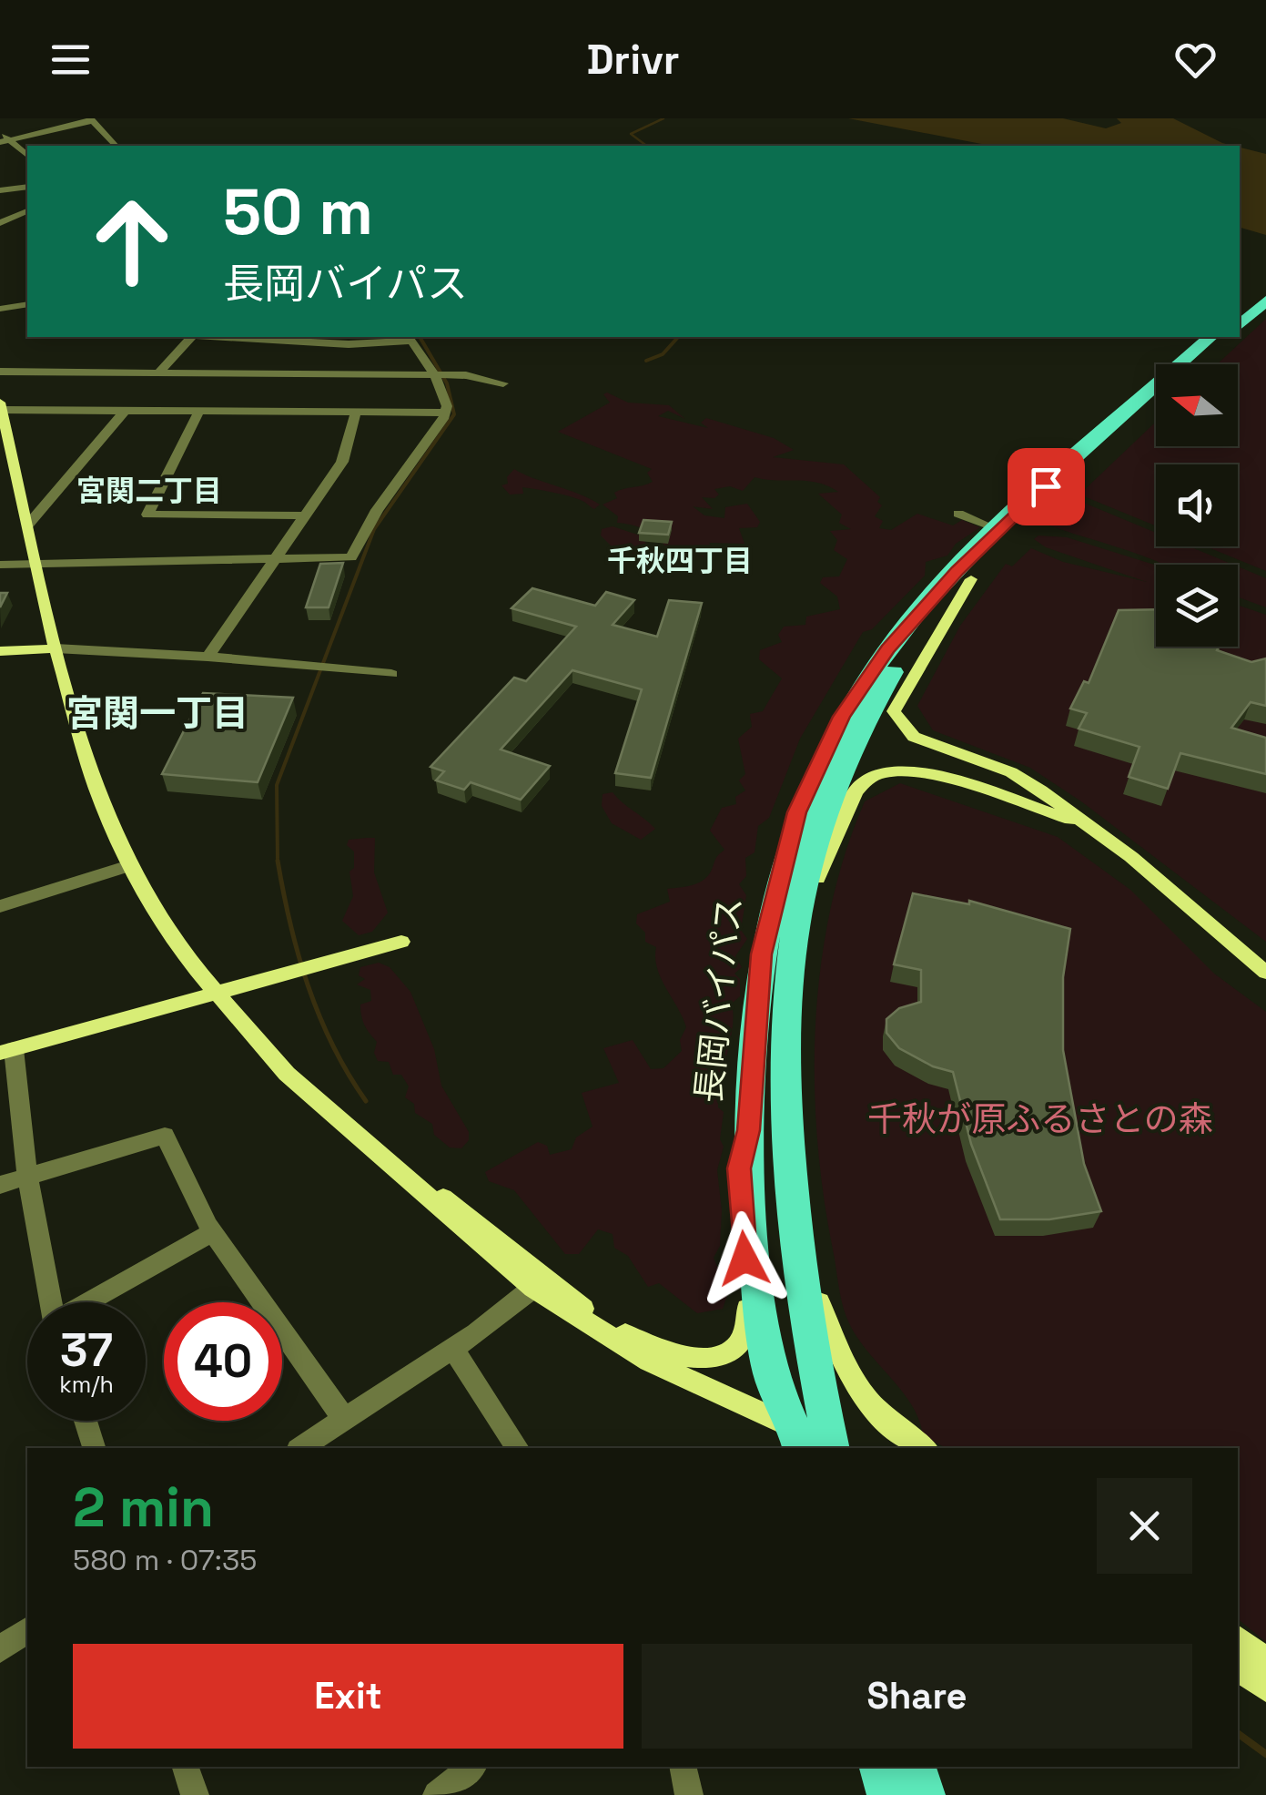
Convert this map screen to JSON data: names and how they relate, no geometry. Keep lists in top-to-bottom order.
{
  "streets": {
    "highway": ["長岡バイパス"]
  },
  "districts": ["宮関二丁目", "千秋四丁目", "宮関一丁目"],
  "parks": ["千秋が原ふるさとの森"],
  "north": "left",
  "page": {
    "header": "Drivr",
    "turn": ["50 m", "長岡バイパス"],
    "speed": "37 km/h",
    "limit": "40",
    "heading": ["2 min", "580 m · 07:35"],
    "buttons": ["Exit", "Share"]
  }
}
